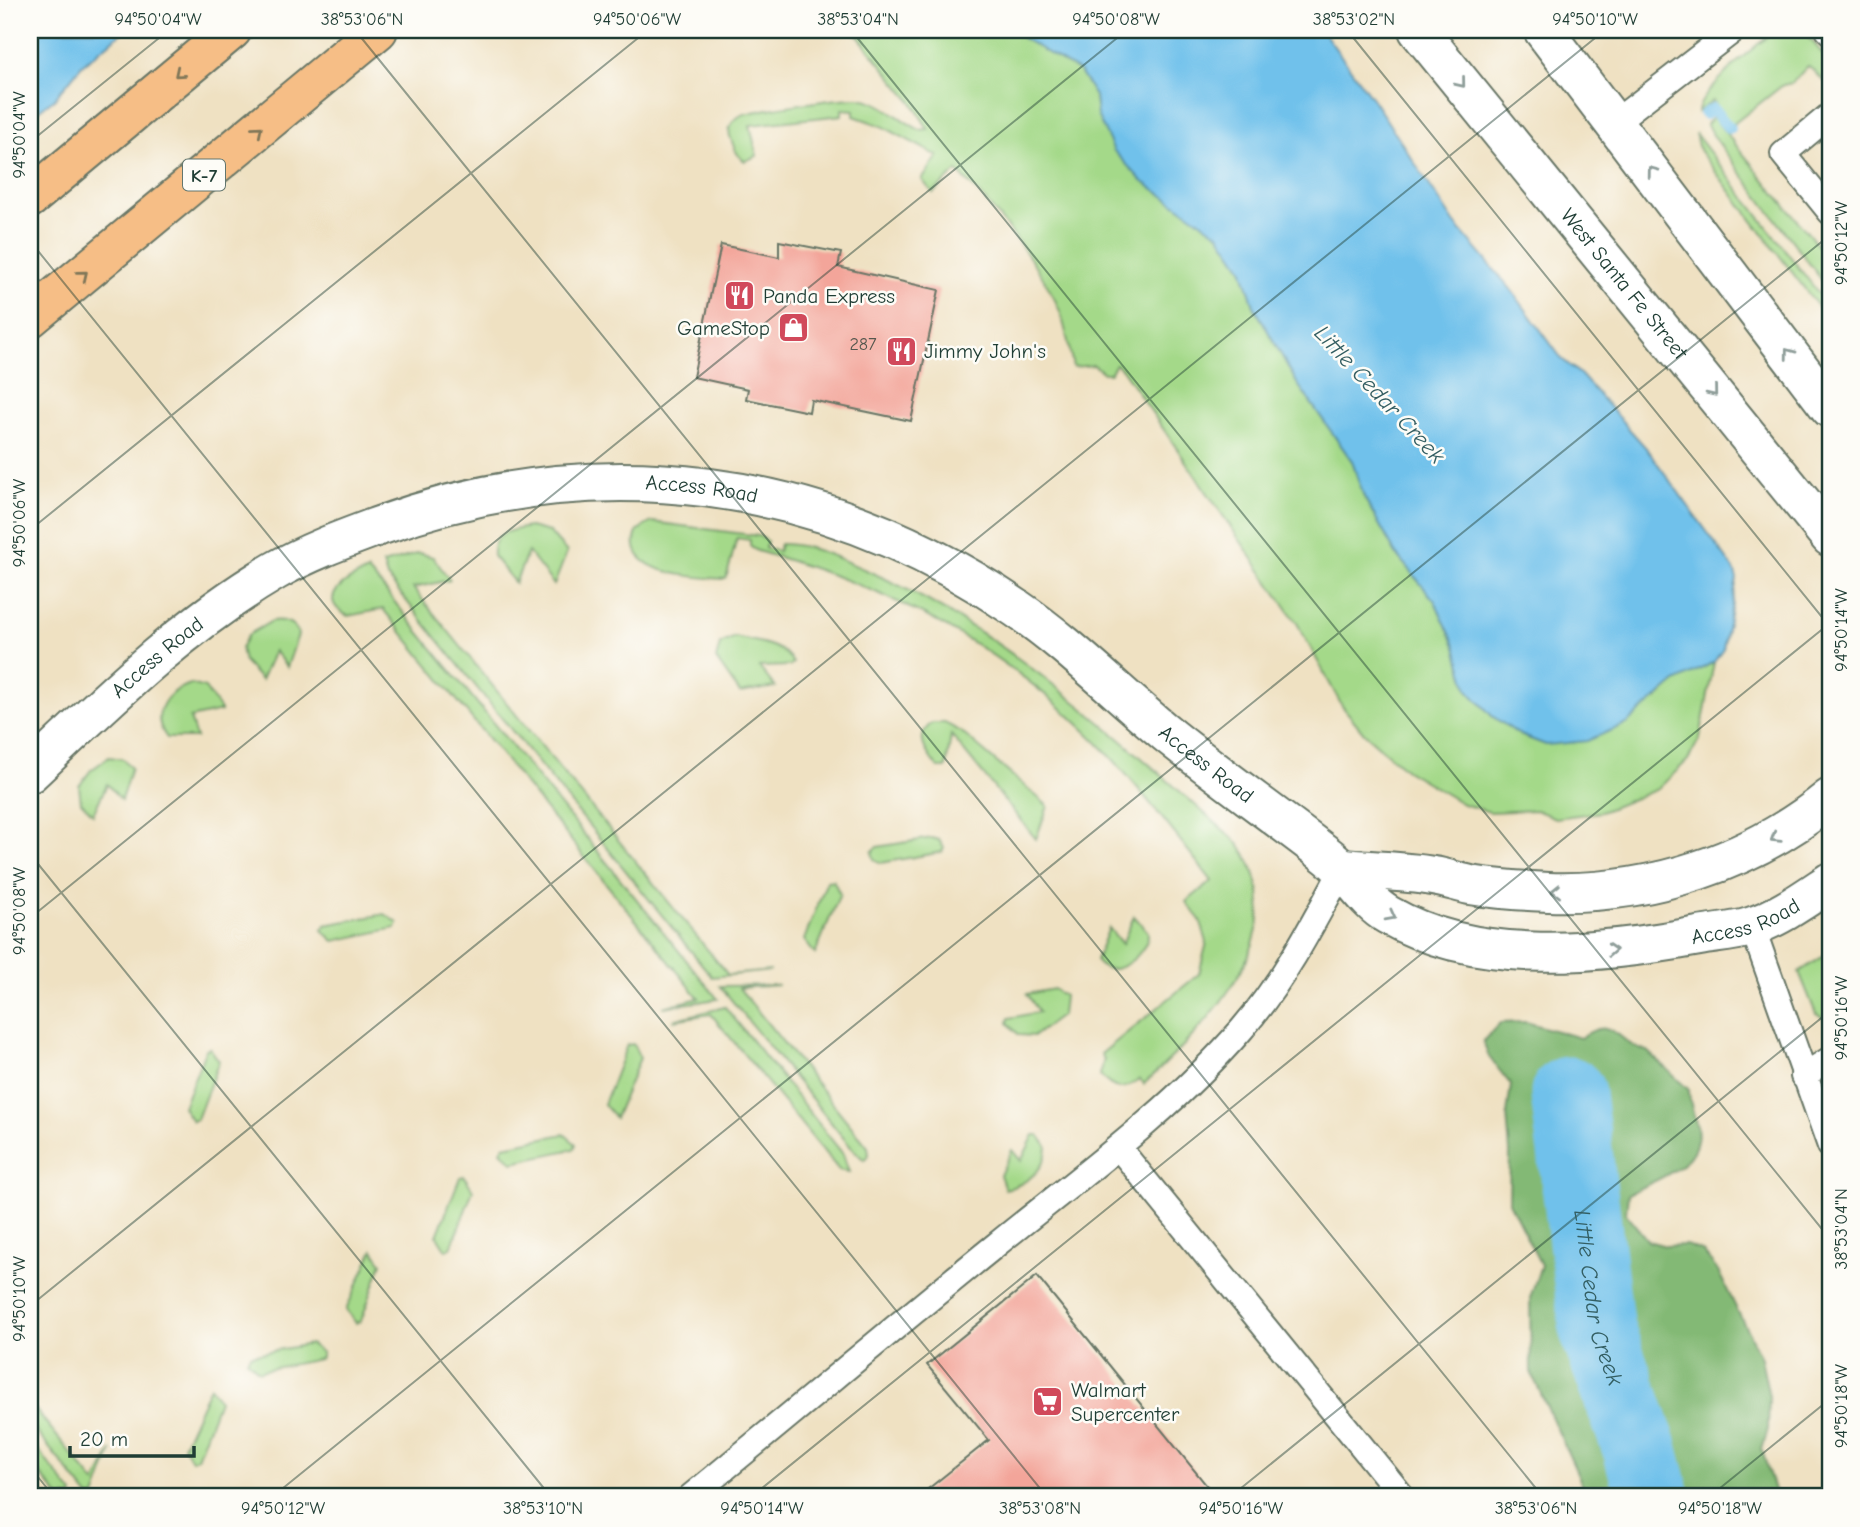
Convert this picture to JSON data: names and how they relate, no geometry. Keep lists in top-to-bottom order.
{
  "streets": {
    "highway": ["K-7"],
    "street": ["West Santa Fe Street", "Access Road"]
  },
  "water": ["Little Cedar Creek"],
  "places": {
    "restaurant": ["Panda Express", "Jimmy John's"],
    "shop": ["GameStop"],
    "supermarket": ["Walmart Supercenter"]
  },
  "house_numbers": ["287"],
  "scale_bar": "20 m",
  "coordinates": [
    "94°50'04\"W",
    "38°53'06\"N",
    "94°50'06\"W",
    "38°53'04\"N",
    "94°50'08\"W",
    "38°53'02\"N",
    "94°50'10\"W",
    "94°50'12\"W",
    "94°50'14\"W",
    "94°50'16\"W",
    "94°50'18\"W",
    "38°53'10\"N",
    "38°53'08\"N"
  ]
}
